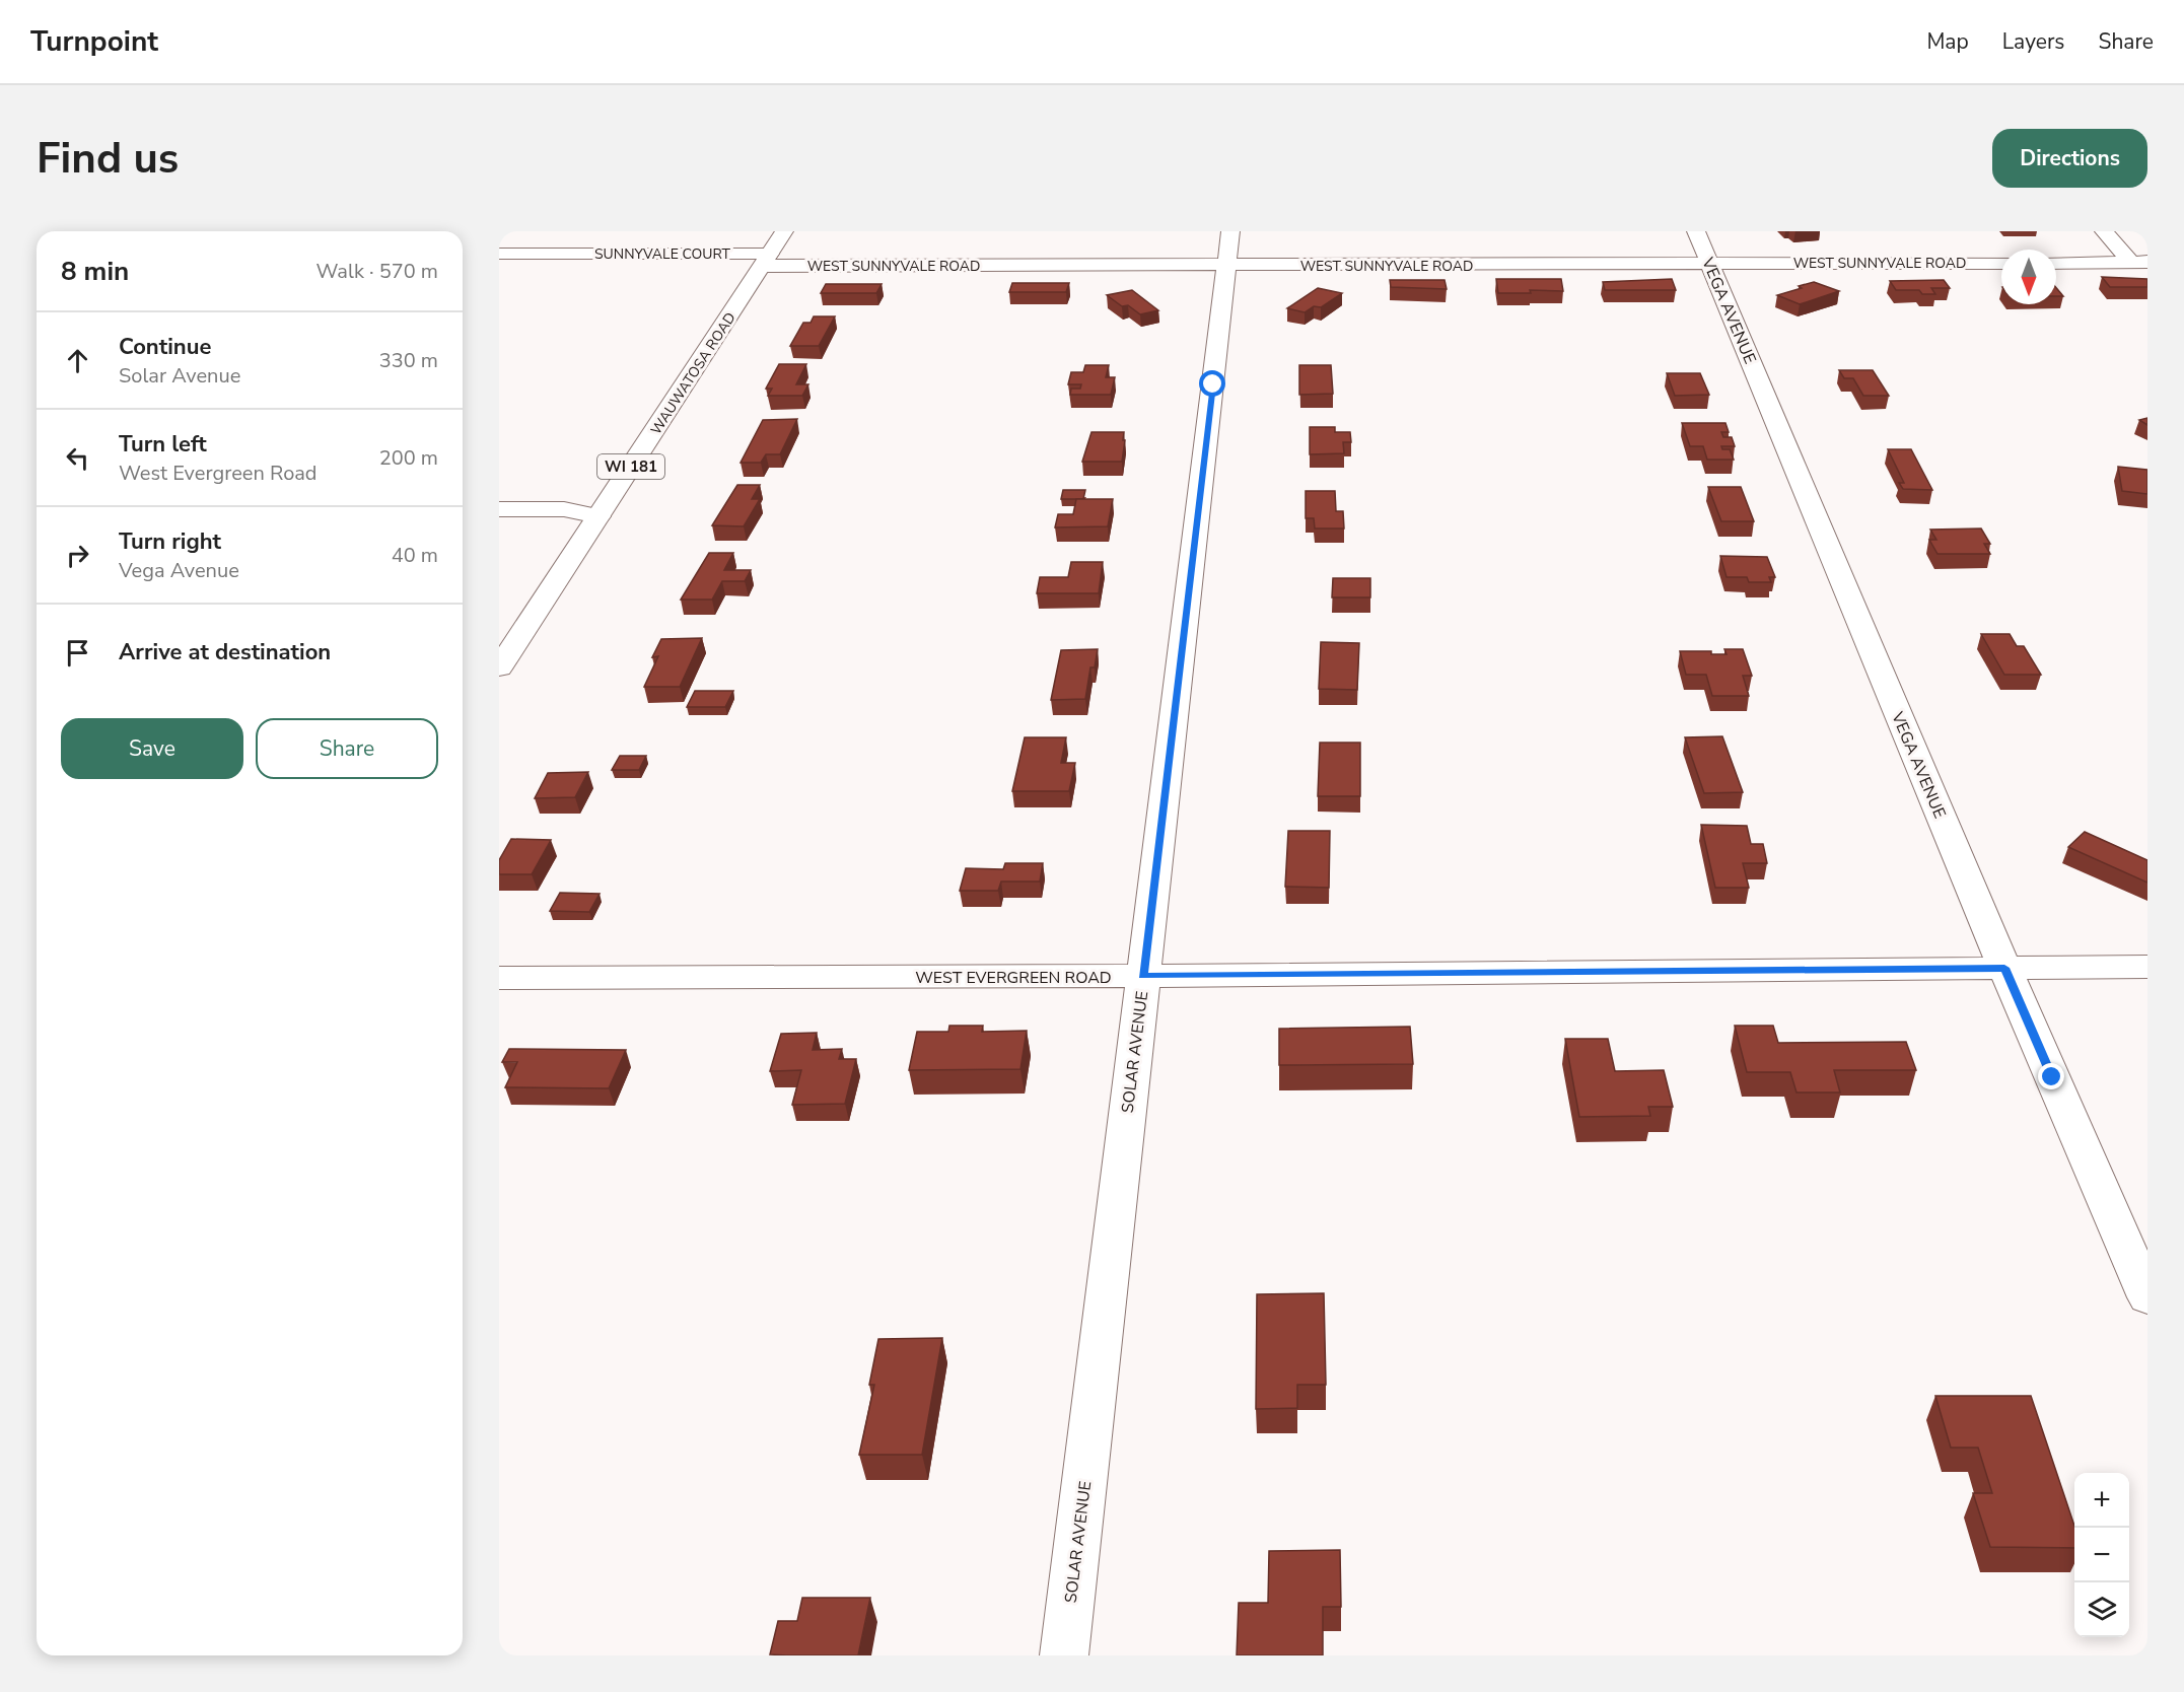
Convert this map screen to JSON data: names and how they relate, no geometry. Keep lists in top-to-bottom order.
{
  "streets": {
    "street": [
      "SUNNYVALE COURT",
      "WEST SUNNYVALE ROAD",
      "VEGA AVENUE",
      "WAUWATOSA ROAD",
      "WI 181",
      "WEST EVERGREEN ROAD",
      "SOLAR AVENUE"
    ]
  },
  "crossings": [
    ["SUNNYVALE COURT", "WEST SUNNYVALE ROAD"],
    ["SUNNYVALE COURT", "WAUWATOSA ROAD"],
    ["WEST SUNNYVALE ROAD", "VEGA AVENUE"],
    ["WEST SUNNYVALE ROAD", "WAUWATOSA ROAD"],
    ["WEST SUNNYVALE ROAD", "SOLAR AVENUE"],
    ["VEGA AVENUE", "WEST EVERGREEN ROAD"],
    ["WEST EVERGREEN ROAD", "SOLAR AVENUE"]
  ],
  "north": "bottom",
  "page": {
    "header": "Turnpoint",
    "nav": ["Map", "Layers", "Share"],
    "buttons": [
      "Directions",
      ["Save", "Share"]
    ],
    "title": "Find us",
    "heading": ["8 min", "Walk · 570 m"],
    "list": [
      ["Continue", "Solar Avenue", "330 m"],
      ["Turn left", "West Evergreen Road", "200 m"],
      ["Turn right", "Vega Avenue", "40 m"],
      "Arrive at destination"
    ],
    "map_buttons": ["+", "−"]
  }
}
